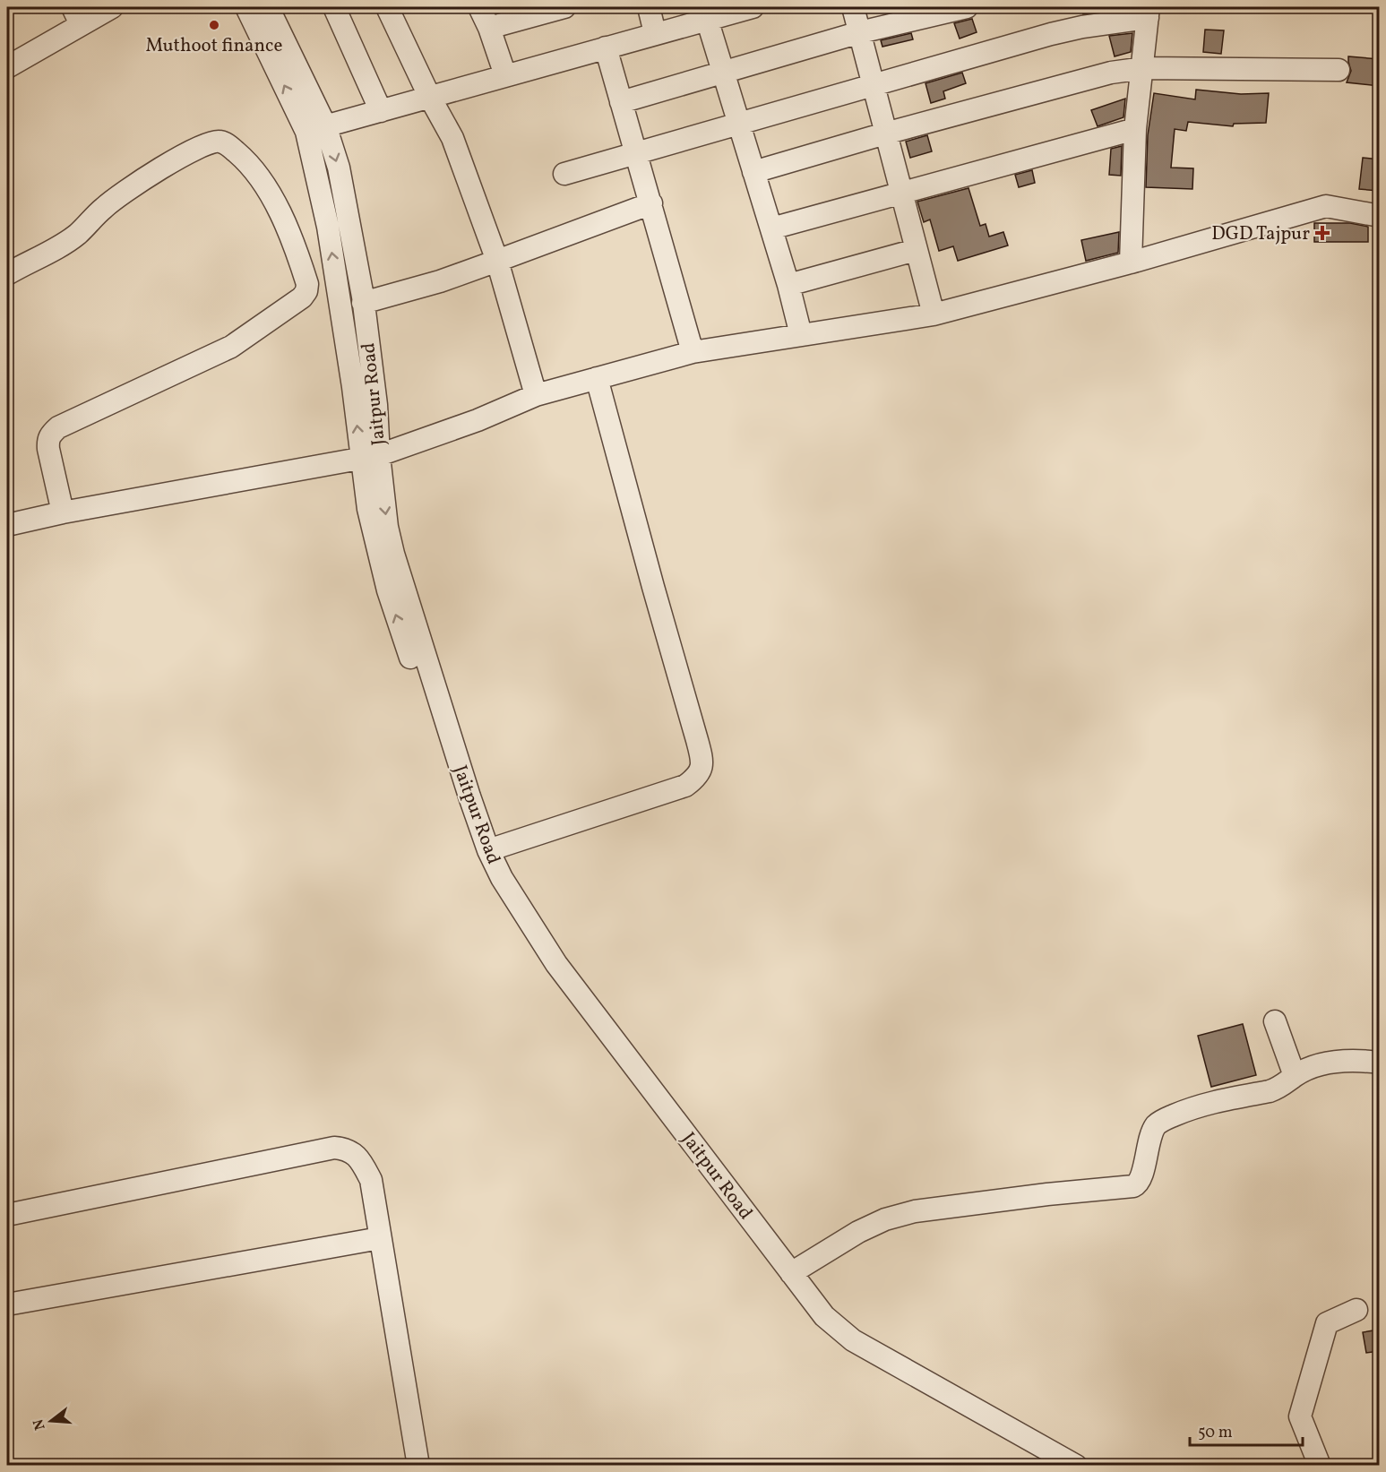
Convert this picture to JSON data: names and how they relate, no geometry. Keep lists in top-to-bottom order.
{
  "streets": {
    "street": ["Jaitpur Road"]
  },
  "places": {
    "other": ["Muthoot finance"],
    "health": ["DGD Tajpur"]
  },
  "scale_bar": "50 m",
  "north": "left"
}
